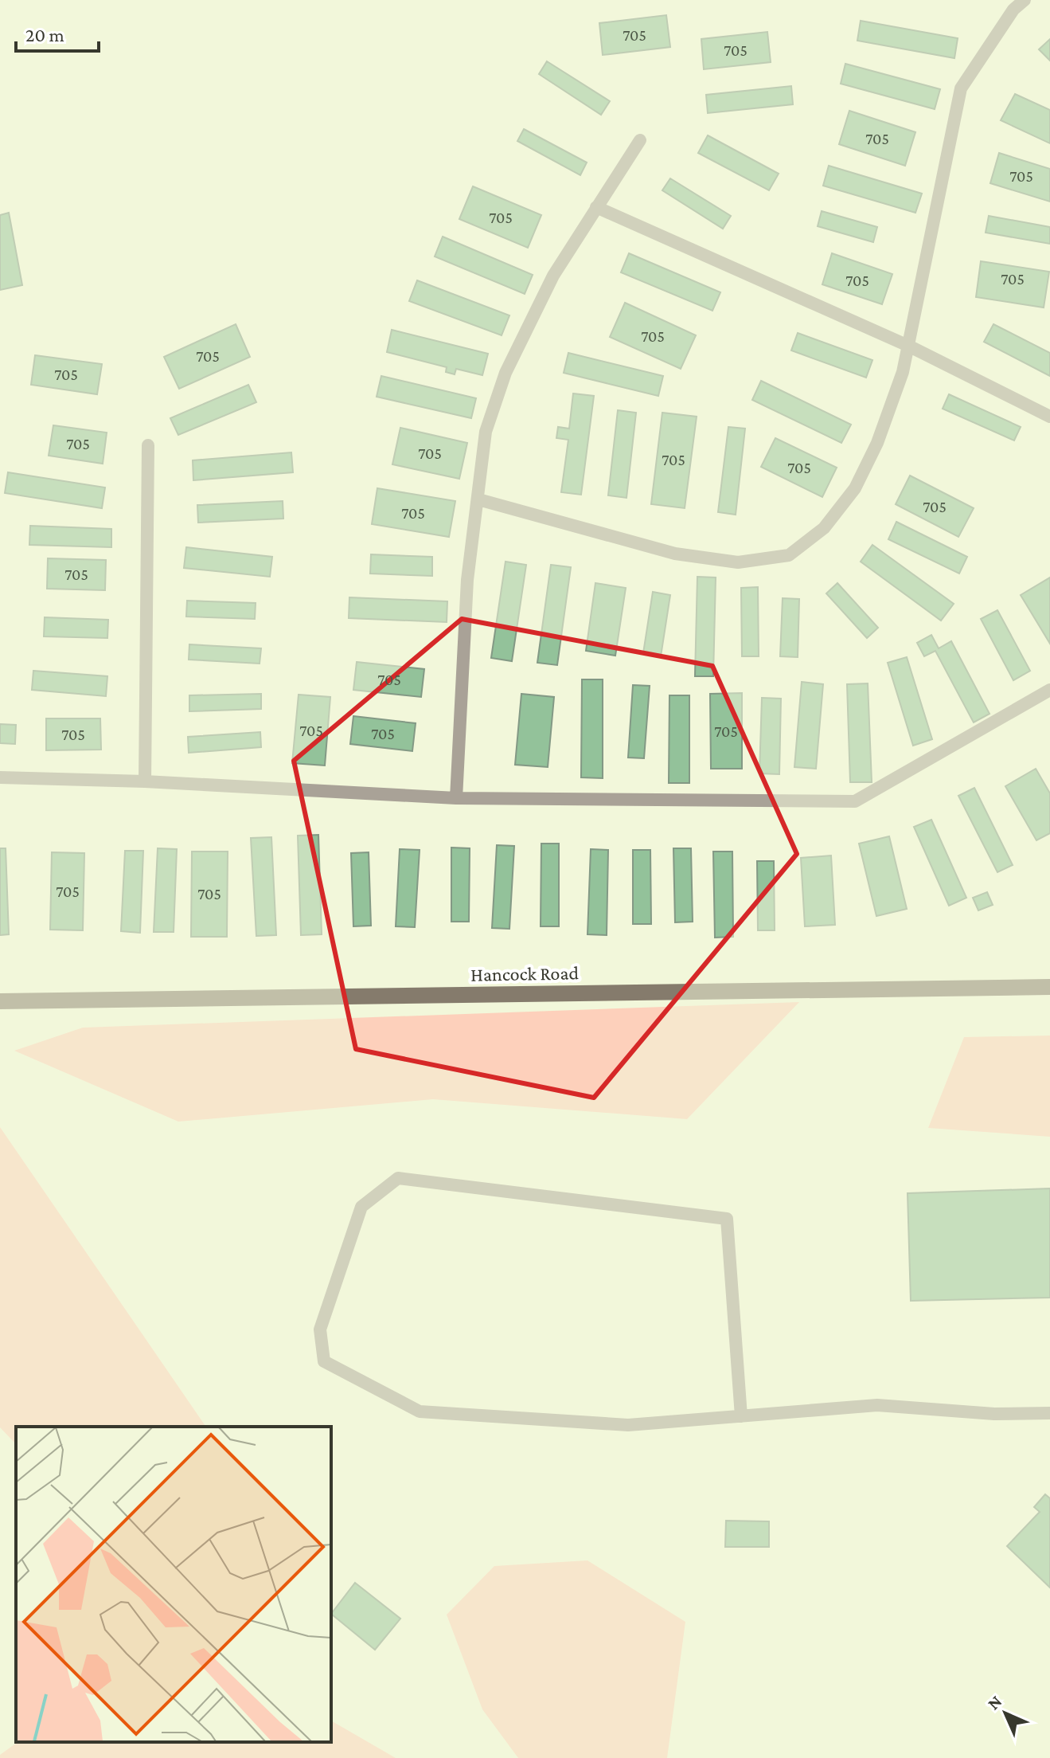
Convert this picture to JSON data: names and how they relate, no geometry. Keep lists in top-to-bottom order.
{
  "streets": {
    "street": ["Hancock Road"]
  },
  "house_numbers": [
    "705",
    "705",
    "705",
    "705",
    "705",
    "705",
    "705",
    "705",
    "705",
    "705",
    "705",
    "705",
    "705",
    "705",
    "705",
    "705",
    "705",
    "705",
    "705",
    "705",
    "705",
    "705",
    "705",
    "705"
  ],
  "scale_bar": "20 m",
  "north": "top left"
}
